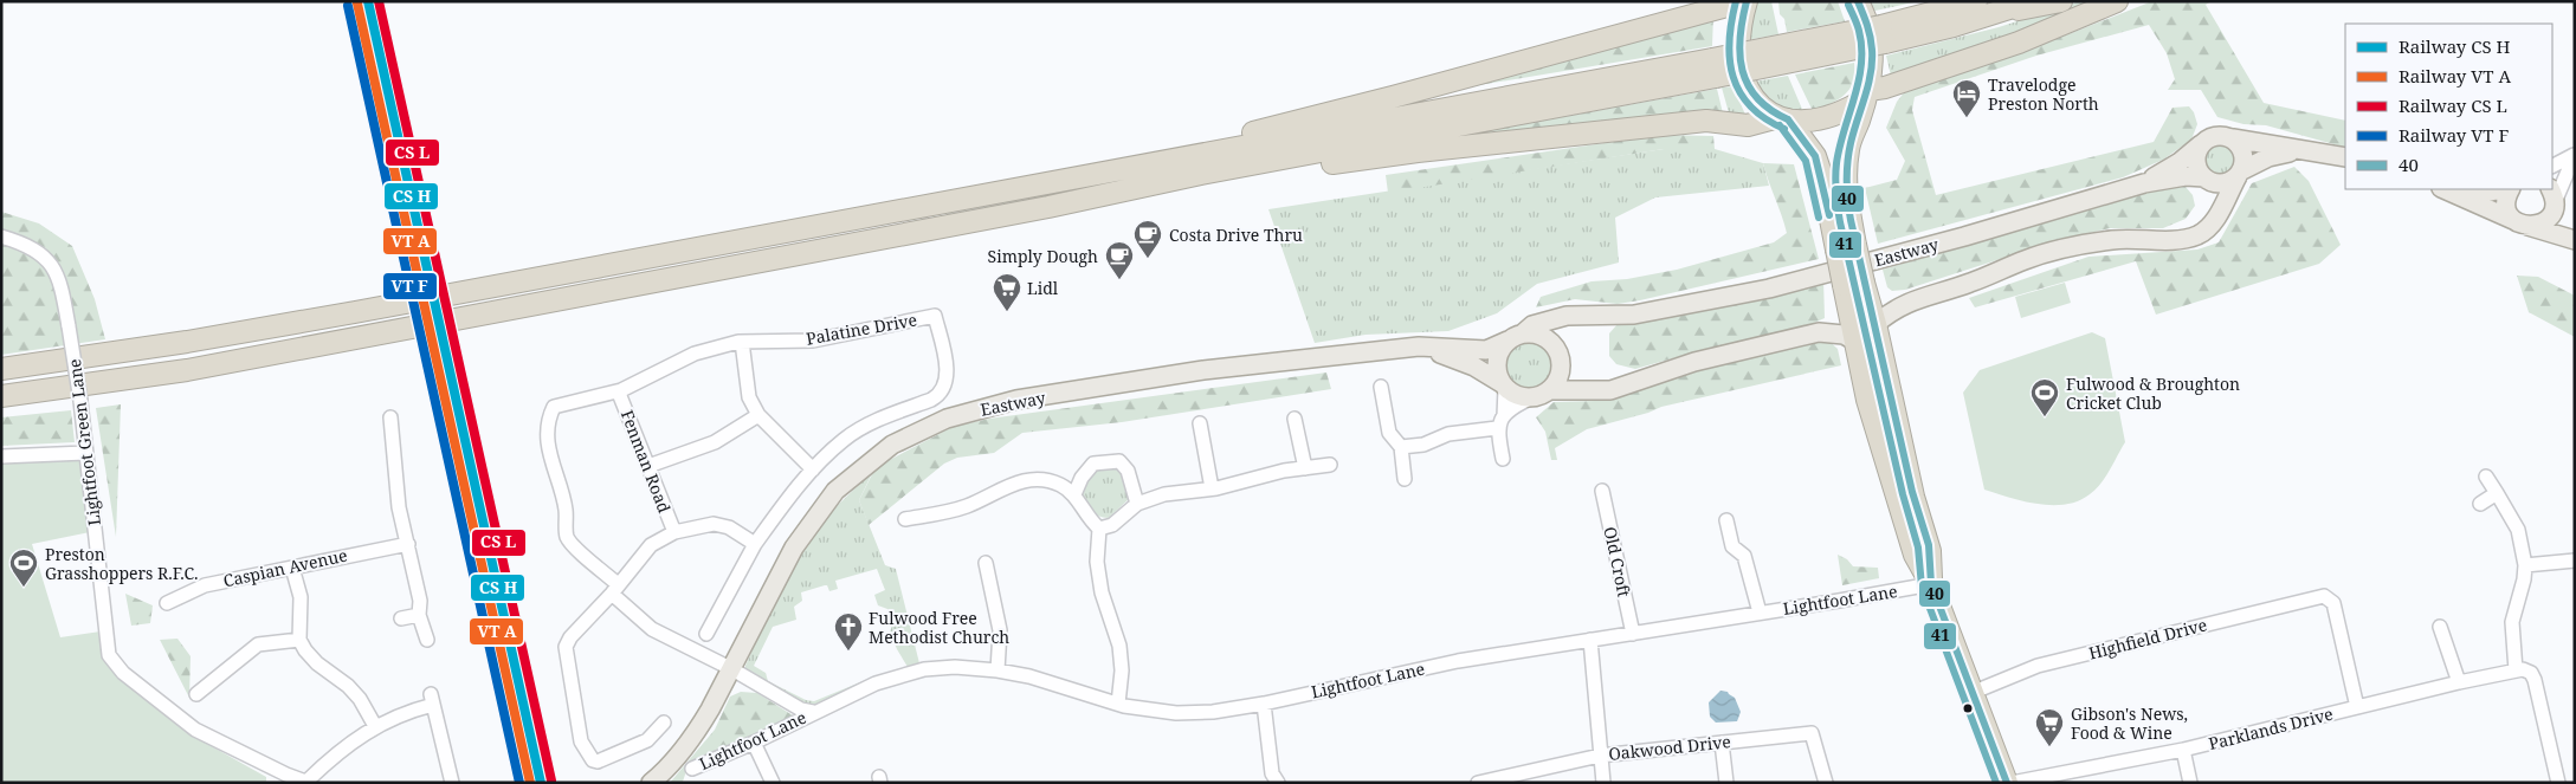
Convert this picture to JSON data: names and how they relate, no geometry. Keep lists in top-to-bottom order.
{
  "streets": {
    "main road": ["Eastway", "Lightfoot Lane"],
    "street": [
      "Palatine Drive",
      "Lightfoot Green Lane",
      "Fenman Road",
      "Old Croft",
      "Caspian Avenue",
      "Highfield Drive",
      "Parklands Drive",
      "Oakwood Drive"
    ]
  },
  "crossings": [
    ["Eastway", "Palatine Drive"],
    ["Eastway", "Lightfoot Lane"],
    ["Palatine Drive", "Fenman Road"],
    ["Palatine Drive", "Lightfoot Lane"],
    ["Old Croft", "Lightfoot Lane"],
    ["Highfield Drive", "Parklands Drive"]
  ],
  "places": {
    "hotel": ["Travelodge Preston North"],
    "cafe": ["Costa Drive Thru", "Simply Dough"],
    "supermarket": ["Lidl", "Gibson's News, Food & Wine"],
    "sports": ["Fulwood & Broughton Cricket Club", "Preston Grasshoppers R.F.C."],
    "church": ["Fulwood Free Methodist Church"]
  },
  "lines": ["transit line 40", "transit line 41"],
  "legend": [
    "Railway CS H",
    "Railway VT A",
    "Railway CS L",
    "Railway VT F",
    "40"
  ]
}
